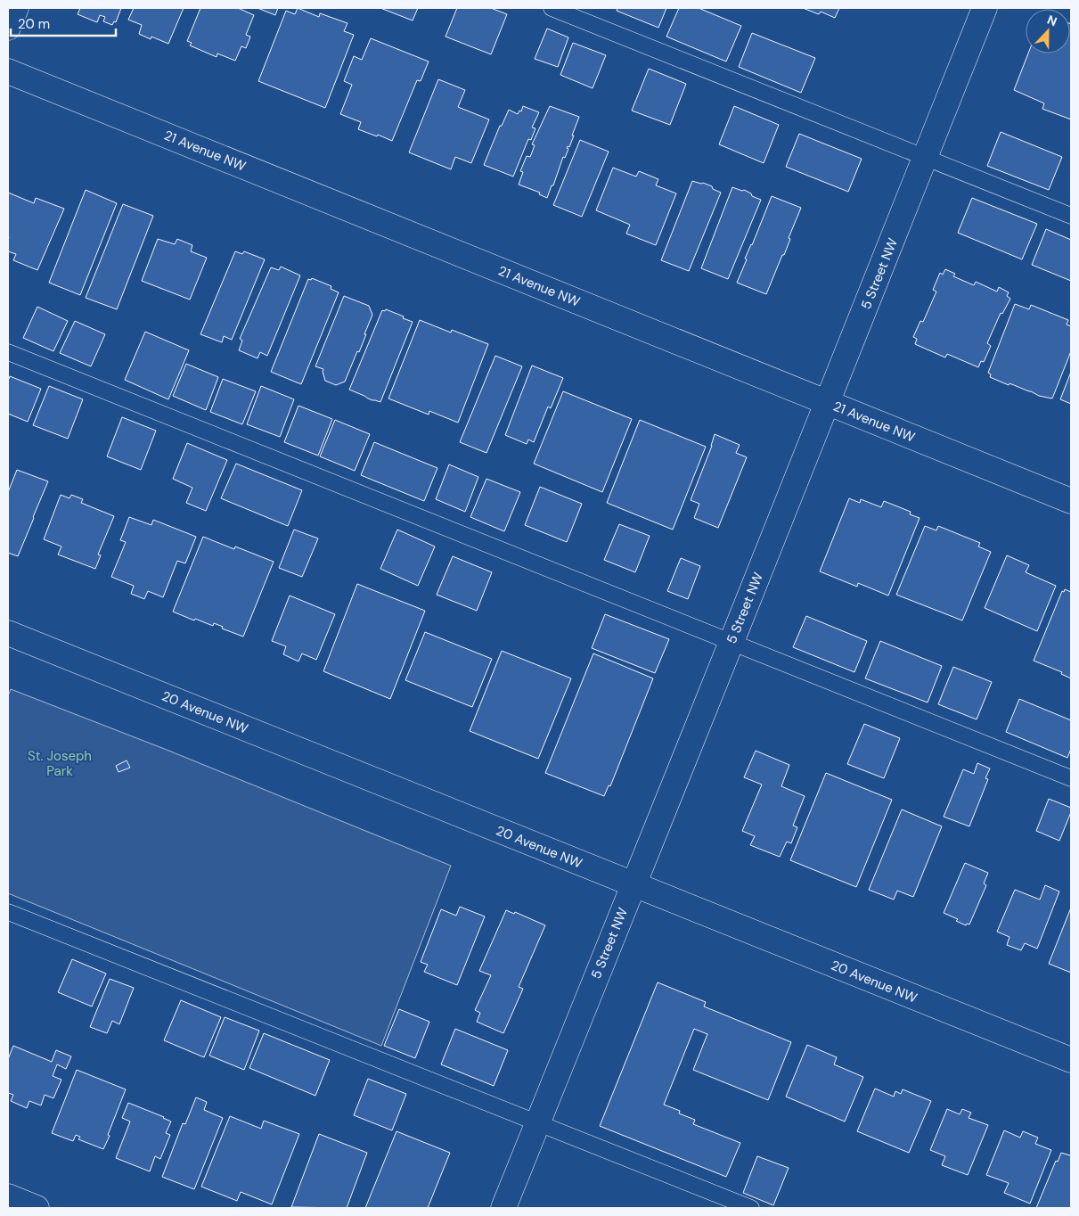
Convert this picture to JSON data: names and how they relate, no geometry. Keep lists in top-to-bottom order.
{
  "streets": {
    "street": ["21 Avenue NW", "5 Street NW", "20 Avenue NW"]
  },
  "crossings": [
    ["21 Avenue NW", "5 Street NW"],
    ["5 Street NW", "20 Avenue NW"]
  ],
  "parks": ["St. Joseph Park"],
  "scale_bar": "20 m",
  "north": "top"
}
